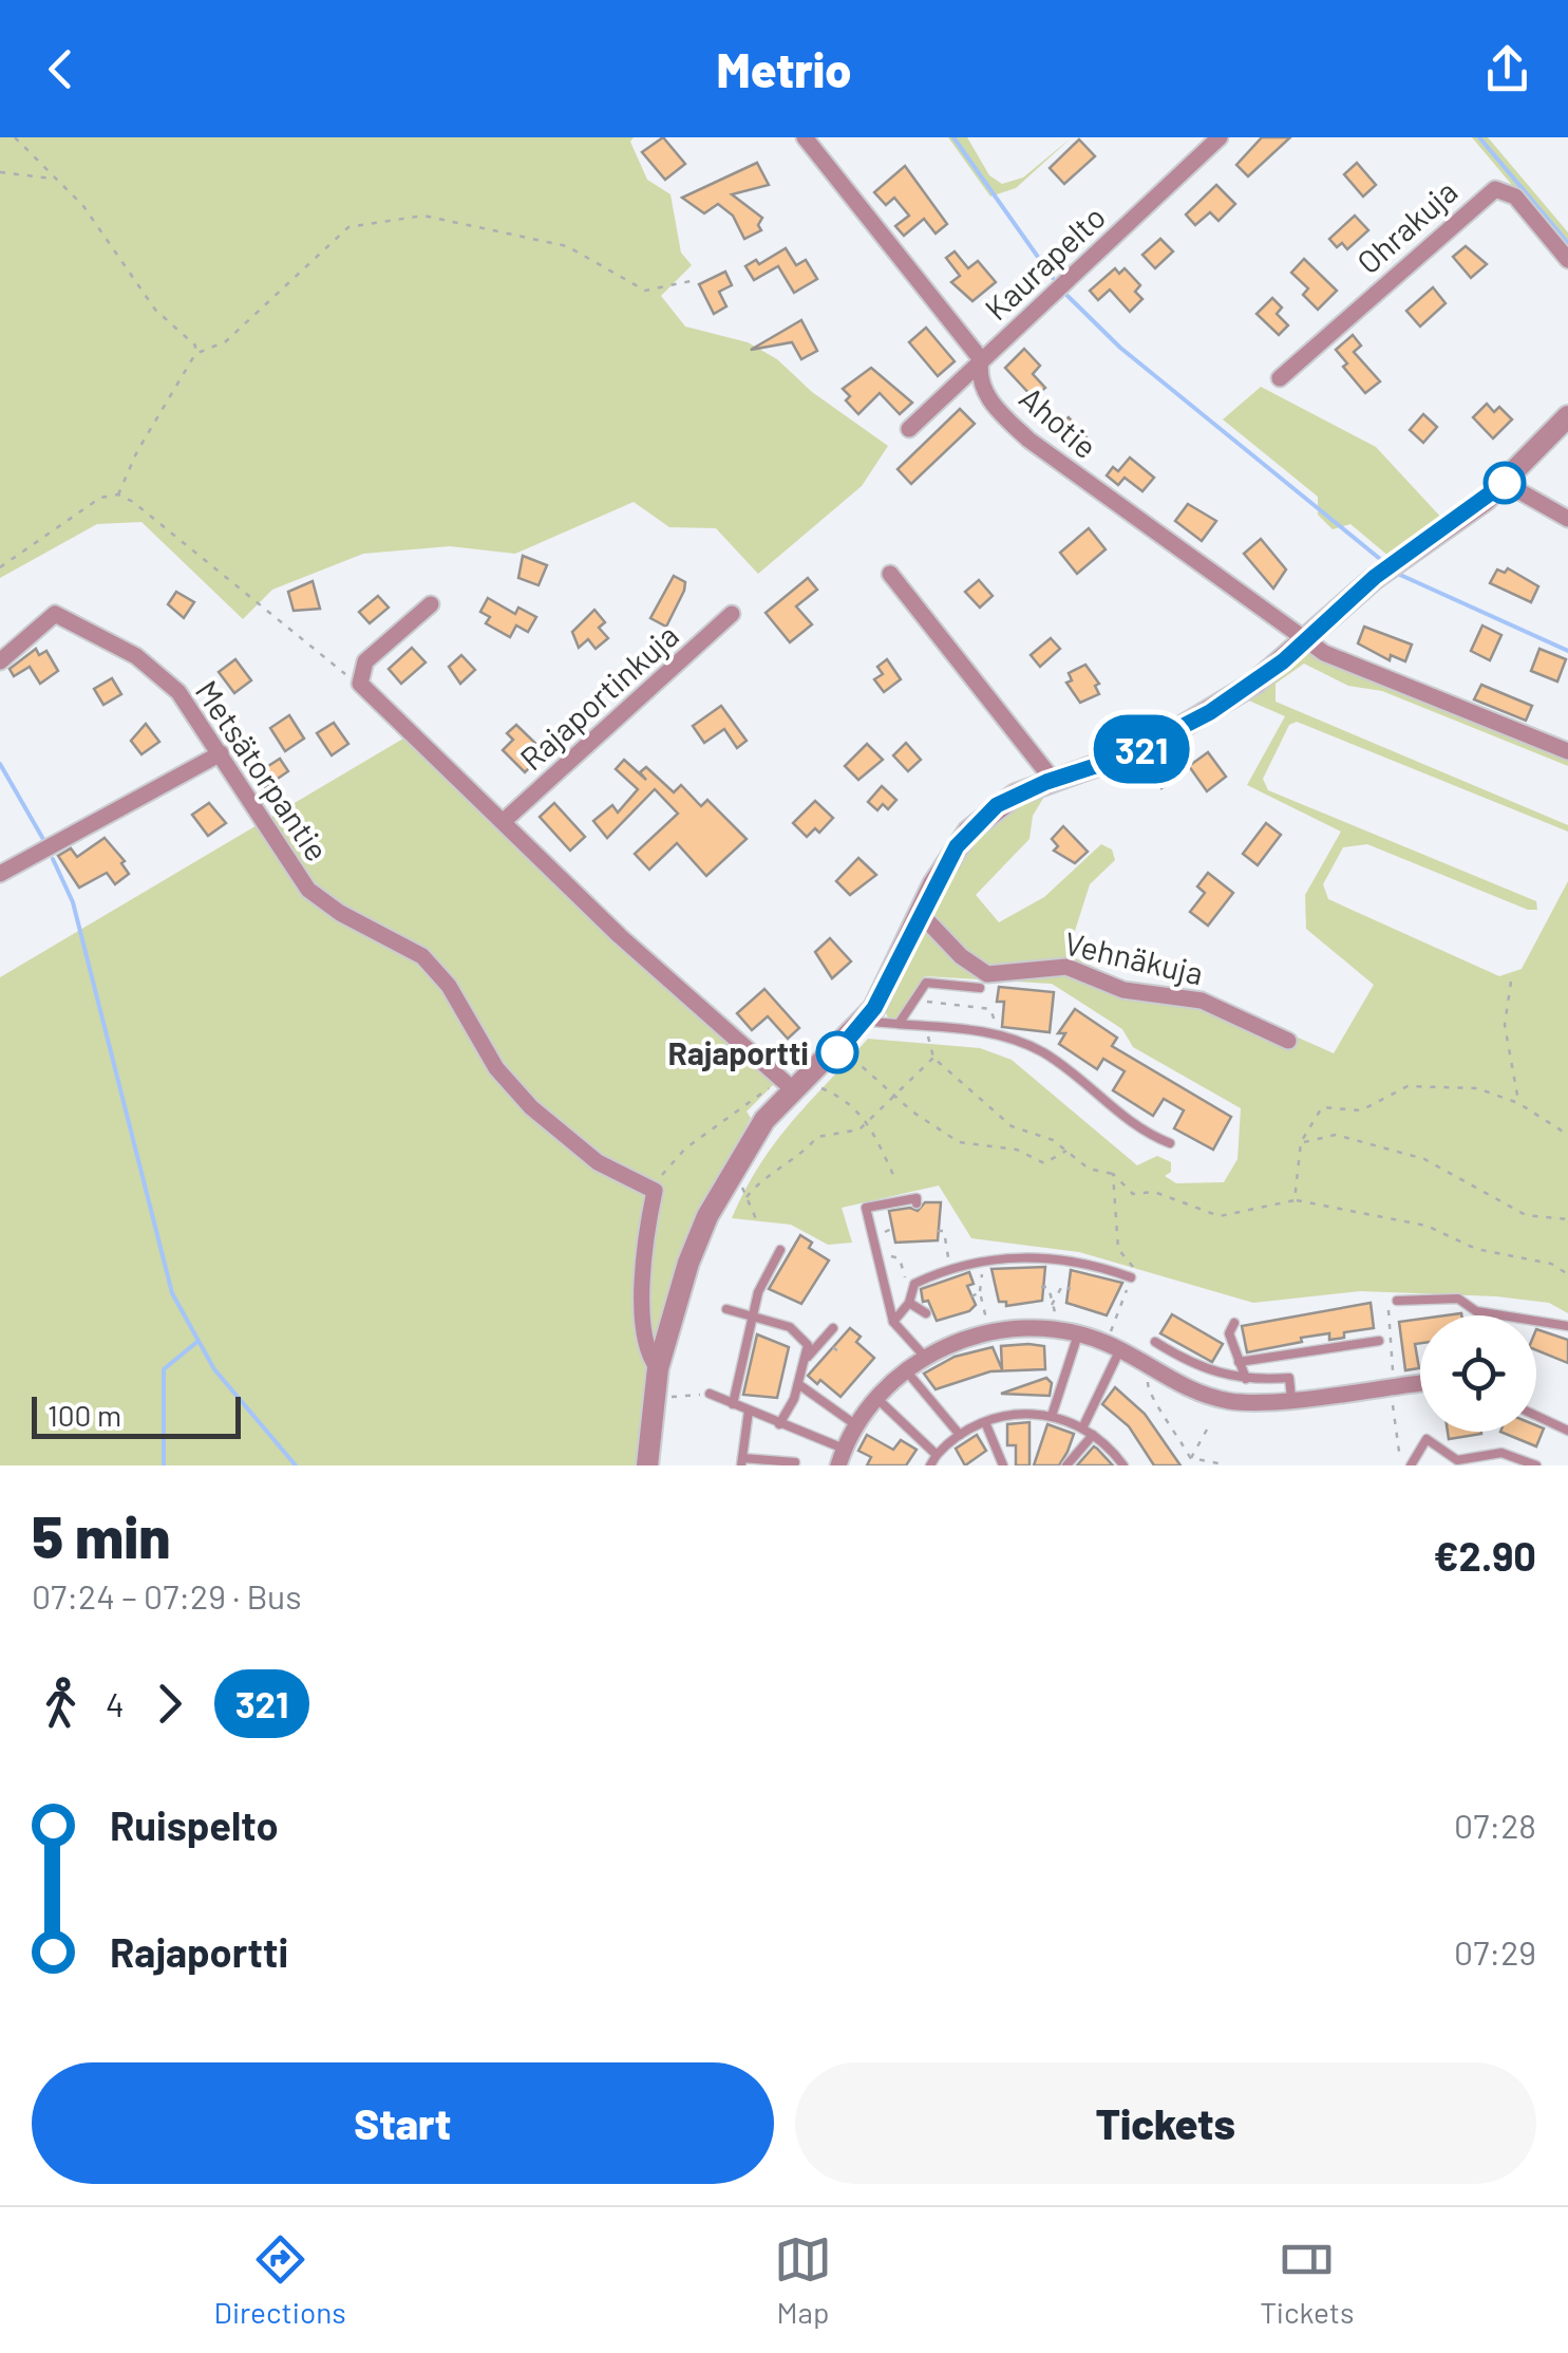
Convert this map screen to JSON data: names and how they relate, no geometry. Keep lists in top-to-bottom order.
{
  "streets": {
    "street": [
      "Ohrakuja",
      "Kaurapelto",
      "Ahotie",
      "Rajaportinkuja",
      "Metsätorpantie",
      "Vehnäkuja"
    ]
  },
  "crossings": [
    ["Kaurapelto", "Ahotie"]
  ],
  "places": ["Rajaportti"],
  "lines": ["bus line 321"],
  "scale_bar": "100 m",
  "page": {
    "header": "Metrio",
    "on_map": "321",
    "scale": "100 m",
    "heading": ["5 min", "07:24 – 07:29 · Bus", "€2.90"],
    "legs": ["4", "321"],
    "list": [
      {
        "name": "Ruispelto",
        "value": "07:28"
      },
      {
        "name": "Rajaportti",
        "value": "07:29"
      }
    ],
    "buttons": ["Start", "Tickets"],
    "tabs": ["Directions", "Map", "Tickets"]
  }
}
